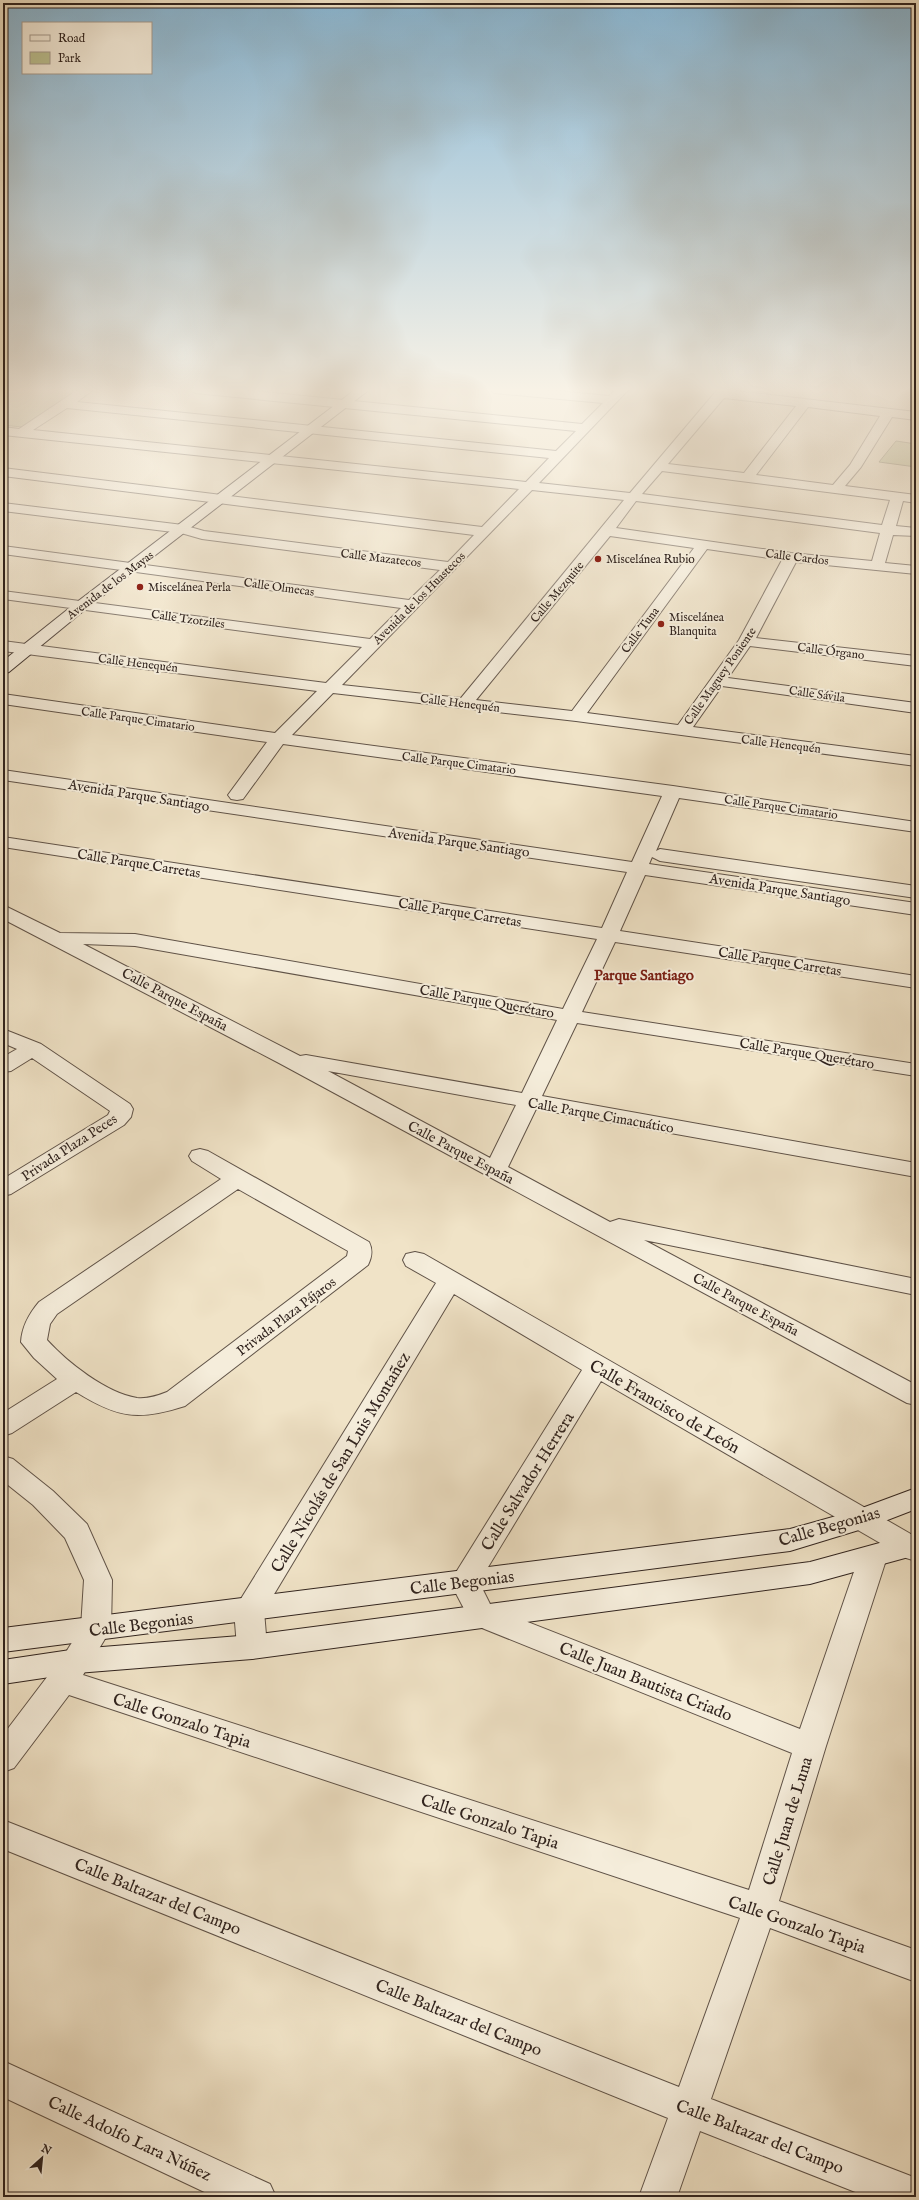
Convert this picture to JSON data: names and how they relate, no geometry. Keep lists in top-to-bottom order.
{
  "streets": {
    "street": [
      "Calle Cardos",
      "Calle Mazatecos",
      "Avenida de los Mayas",
      "Calle Olmecas",
      "Calle Mezquite",
      "Avenida de los Huastecos",
      "Calle Tzotziles",
      "Calle Tuna",
      "Calle Órgano",
      "Calle Henequén",
      "Calle Maguey Poniente",
      "Calle Sávila",
      "Calle Parque Cimatario",
      "Avenida Parque Santiago",
      "Calle Parque Carretas",
      "Calle Parque España",
      "Calle Parque Querétaro",
      "Calle Parque Cimacuático",
      "Privada Plaza Peces",
      "Privada Plaza Pájaros",
      "Calle Francisco de León",
      "Calle Nicolás de San Luis Montañez",
      "Calle Salvador Herrera",
      "Calle Begonias",
      "Calle Juan Bautista Criado",
      "Calle Gonzalo Tapia",
      "Calle Juan de Luna",
      "Calle Baltazar del Campo",
      "Calle Adolfo Lara Núñez"
    ]
  },
  "crossings": [
    ["Calle Cardos", "Calle Mezquite"],
    ["Calle Cardos", "Calle Tuna"],
    ["Calle Cardos", "Calle Maguey Poniente"],
    ["Calle Mazatecos", "Avenida de los Mayas"],
    ["Calle Mazatecos", "Avenida de los Huastecos"],
    ["Avenida de los Mayas", "Calle Olmecas"],
    ["Avenida de los Mayas", "Calle Tzotziles"],
    ["Avenida de los Mayas", "Calle Henequén"],
    ["Calle Olmecas", "Avenida de los Huastecos"],
    ["Calle Mezquite", "Calle Henequén"],
    ["Avenida de los Huastecos", "Calle Tzotziles"],
    ["Avenida de los Huastecos", "Calle Henequén"],
    ["Avenida de los Huastecos", "Calle Parque Cimatario"],
    ["Avenida de los Huastecos", "Avenida Parque Santiago"],
    ["Calle Tuna", "Calle Henequén"],
    ["Calle Órgano", "Calle Maguey Poniente"],
    ["Calle Henequén", "Calle Maguey Poniente"],
    ["Calle Maguey Poniente", "Calle Sávila"],
    ["Calle Parque España", "Calle Parque Querétaro"],
    ["Calle Parque España", "Calle Parque Cimacuático"],
    ["Calle Francisco de León", "Calle Nicolás de San Luis Montañez"],
    ["Calle Francisco de León", "Calle Salvador Herrera"],
    ["Calle Francisco de León", "Calle Begonias"],
    ["Calle Nicolás de San Luis Montañez", "Calle Begonias"],
    ["Calle Salvador Herrera", "Calle Begonias"],
    ["Calle Begonias", "Calle Juan Bautista Criado"],
    ["Calle Begonias", "Calle Gonzalo Tapia"],
    ["Calle Begonias", "Calle Juan de Luna"],
    ["Calle Juan Bautista Criado", "Calle Juan de Luna"],
    ["Calle Gonzalo Tapia", "Calle Juan de Luna"],
    ["Calle Juan de Luna", "Calle Baltazar del Campo"]
  ],
  "districts": ["Parque Santiago"],
  "places": ["Miscelánea Rubio", "Miscelánea Perla", "Miscelánea Blanquita"],
  "legend": ["Road", "Park"],
  "north": "top right"
}
